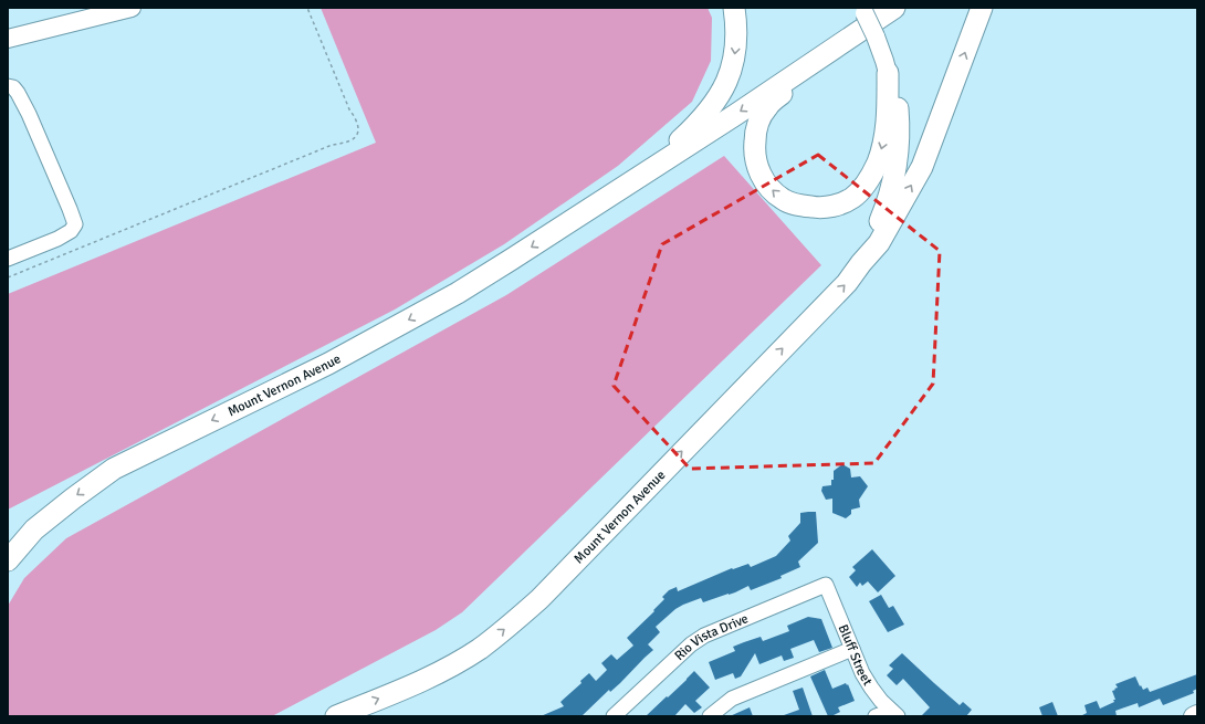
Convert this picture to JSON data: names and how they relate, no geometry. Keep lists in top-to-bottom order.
{
  "streets": {
    "highway": ["Mount Vernon Avenue"],
    "street": ["Rio Vista Drive", "Bluff Street"]
  },
  "crossings": [
    ["Rio Vista Drive", "Bluff Street"]
  ]
}
